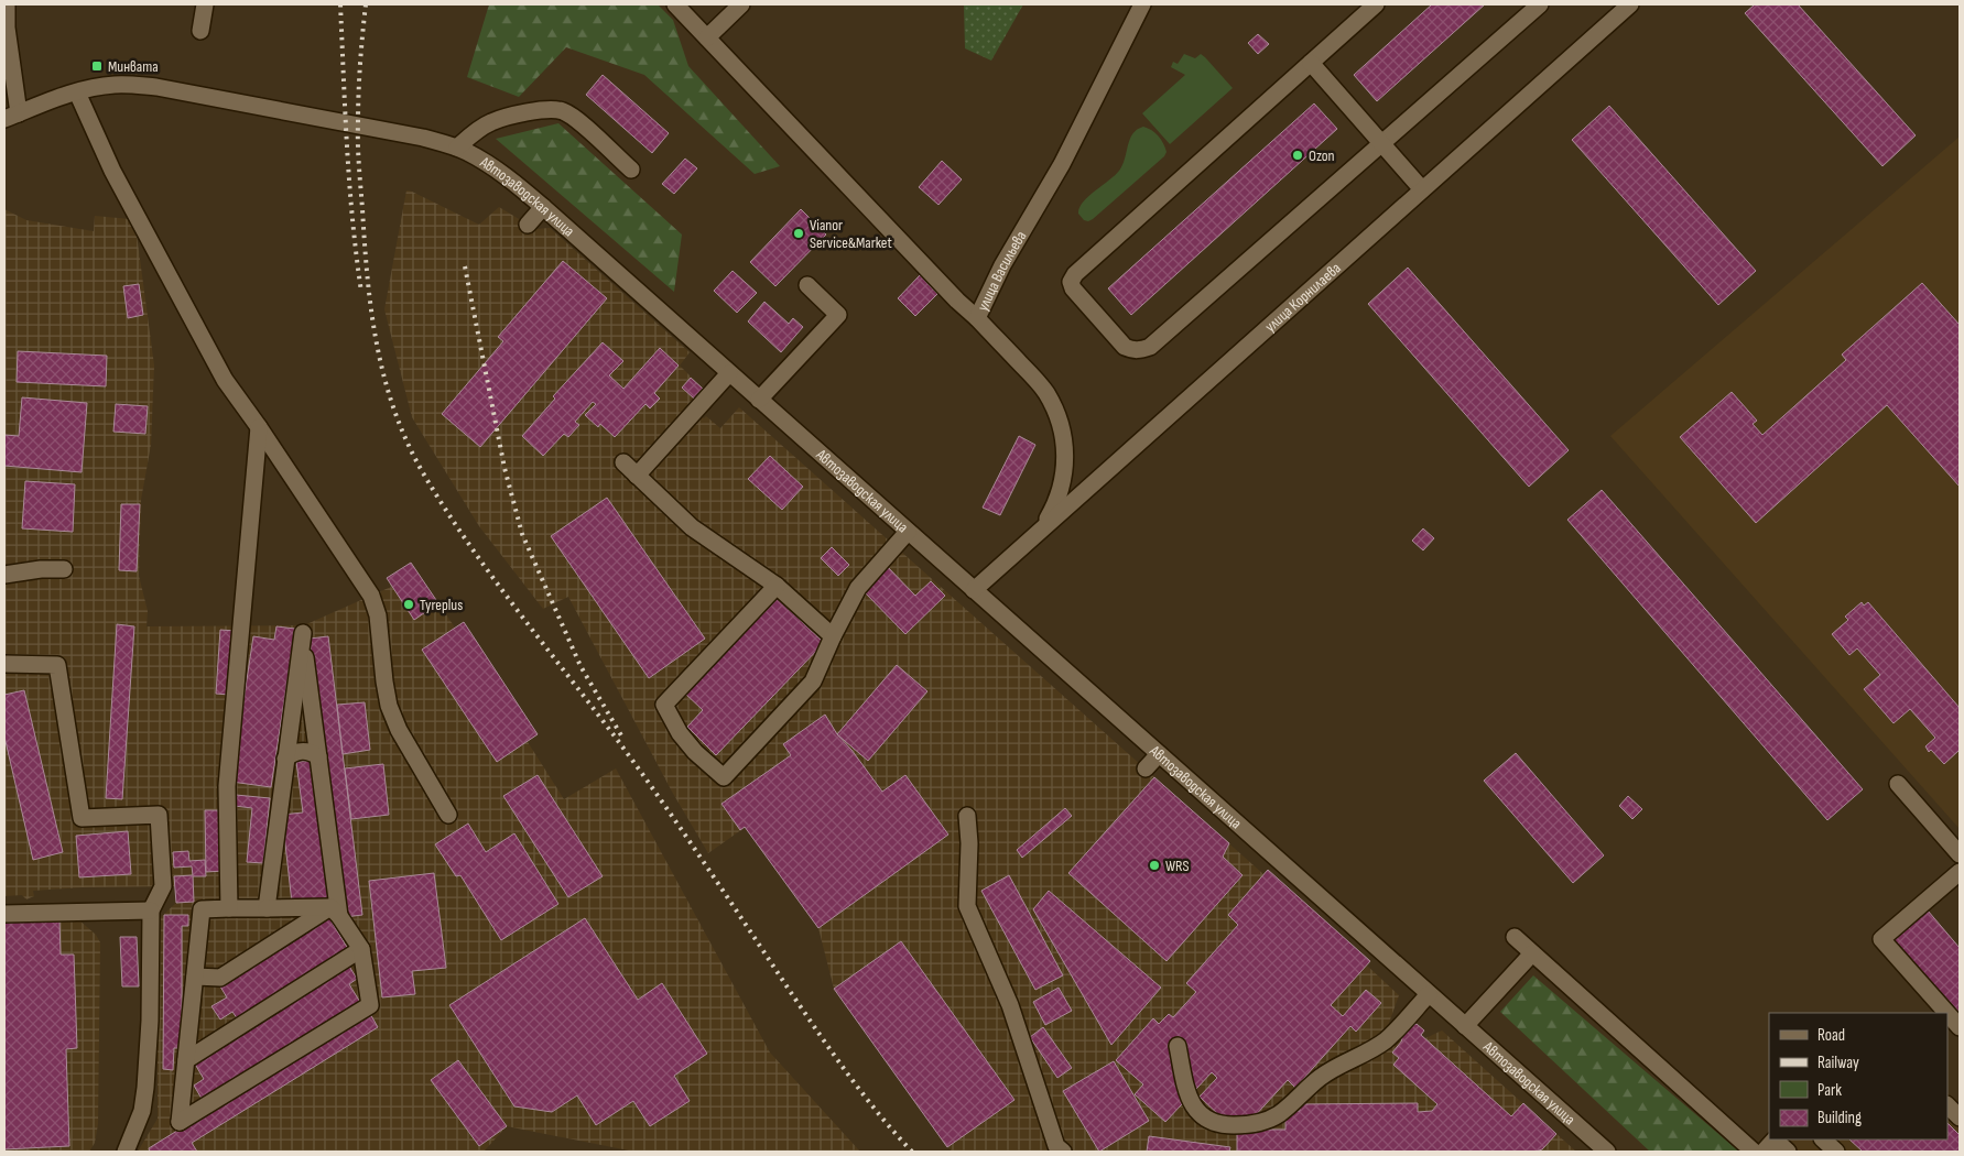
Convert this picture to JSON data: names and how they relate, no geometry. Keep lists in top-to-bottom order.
{
  "streets": {
    "street": ["Автозаводская улица", "улица Васильева", "улица Корнилаева"]
  },
  "crossings": [
    ["Автозаводская улица", "улица Корнилаева"],
    ["улица Васильева", "улица Корнилаева"]
  ],
  "places": {
    "transit": ["Минвата"],
    "other": [
      "Ozon",
      "Vianor Service&Market",
      "Tyreplus",
      "WRS"
    ]
  },
  "legend": [
    "Road",
    "Railway",
    "Park",
    "Building"
  ]
}
